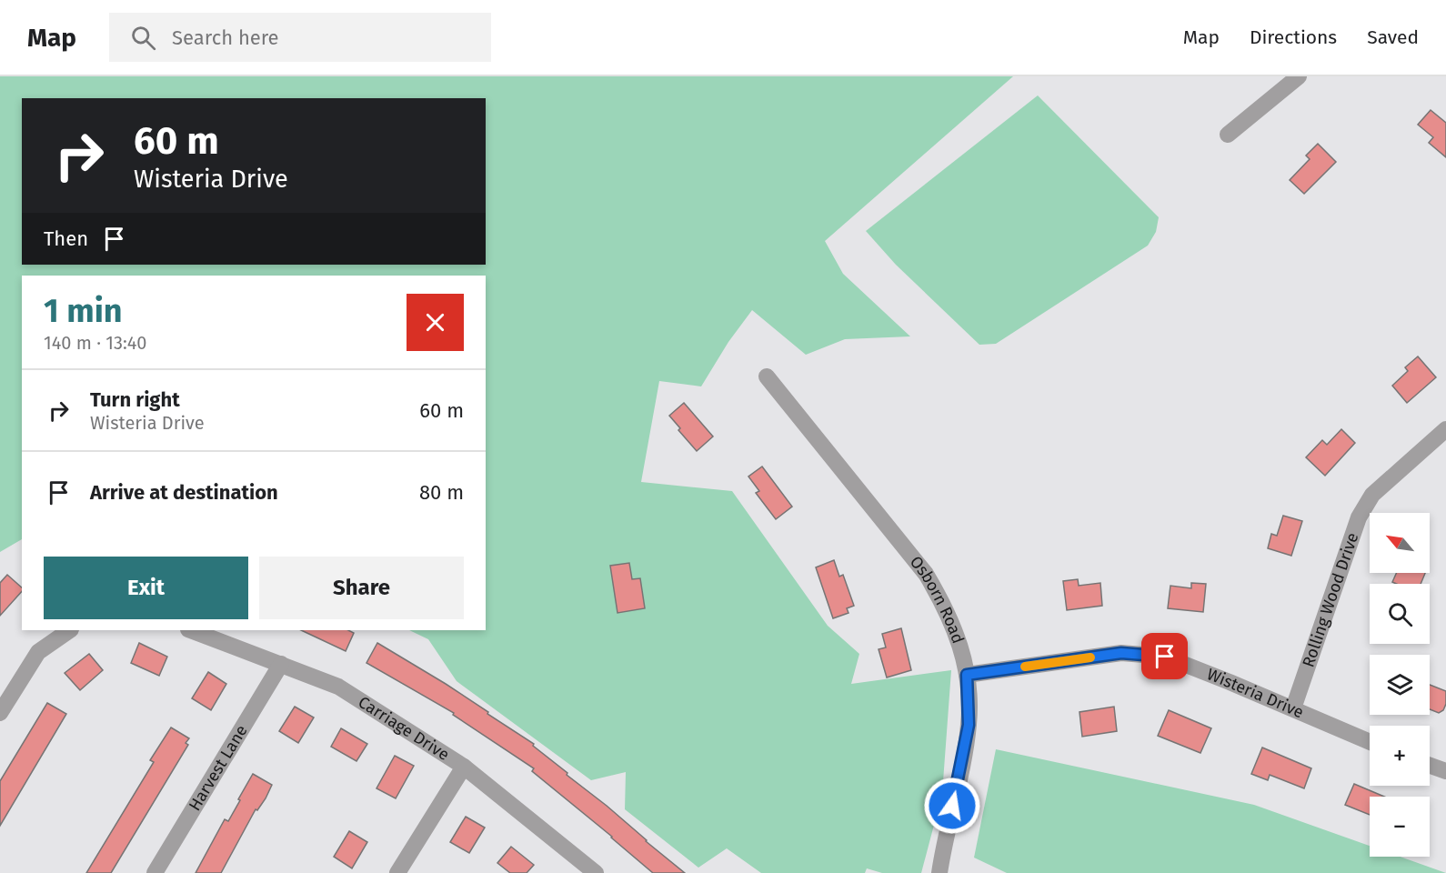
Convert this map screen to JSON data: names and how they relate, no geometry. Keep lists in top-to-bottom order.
{
  "streets": {
    "street": [
      "Rolling Wood Drive",
      "Osborn Road",
      "Wisteria Drive",
      "Carriage Drive",
      "Harvest Lane"
    ]
  },
  "crossings": [
    ["Rolling Wood Drive", "Wisteria Drive"],
    ["Osborn Road", "Wisteria Drive"],
    ["Carriage Drive", "Harvest Lane"]
  ],
  "north": "top left",
  "page": {
    "header": "Map",
    "search": "Search here",
    "nav": ["Map", "Directions", "Saved"],
    "turn": ["60 m", "Wisteria Drive"],
    "then": "Then",
    "heading": ["1 min", "140 m · 13:40"],
    "list": [
      {
        "name": "Turn right",
        "note": "Wisteria Drive",
        "value": "60 m"
      },
      {
        "name": "Arrive at destination",
        "value": "80 m"
      }
    ],
    "map_buttons": ["+", "−"],
    "buttons": ["Exit", "Share"]
  }
}
